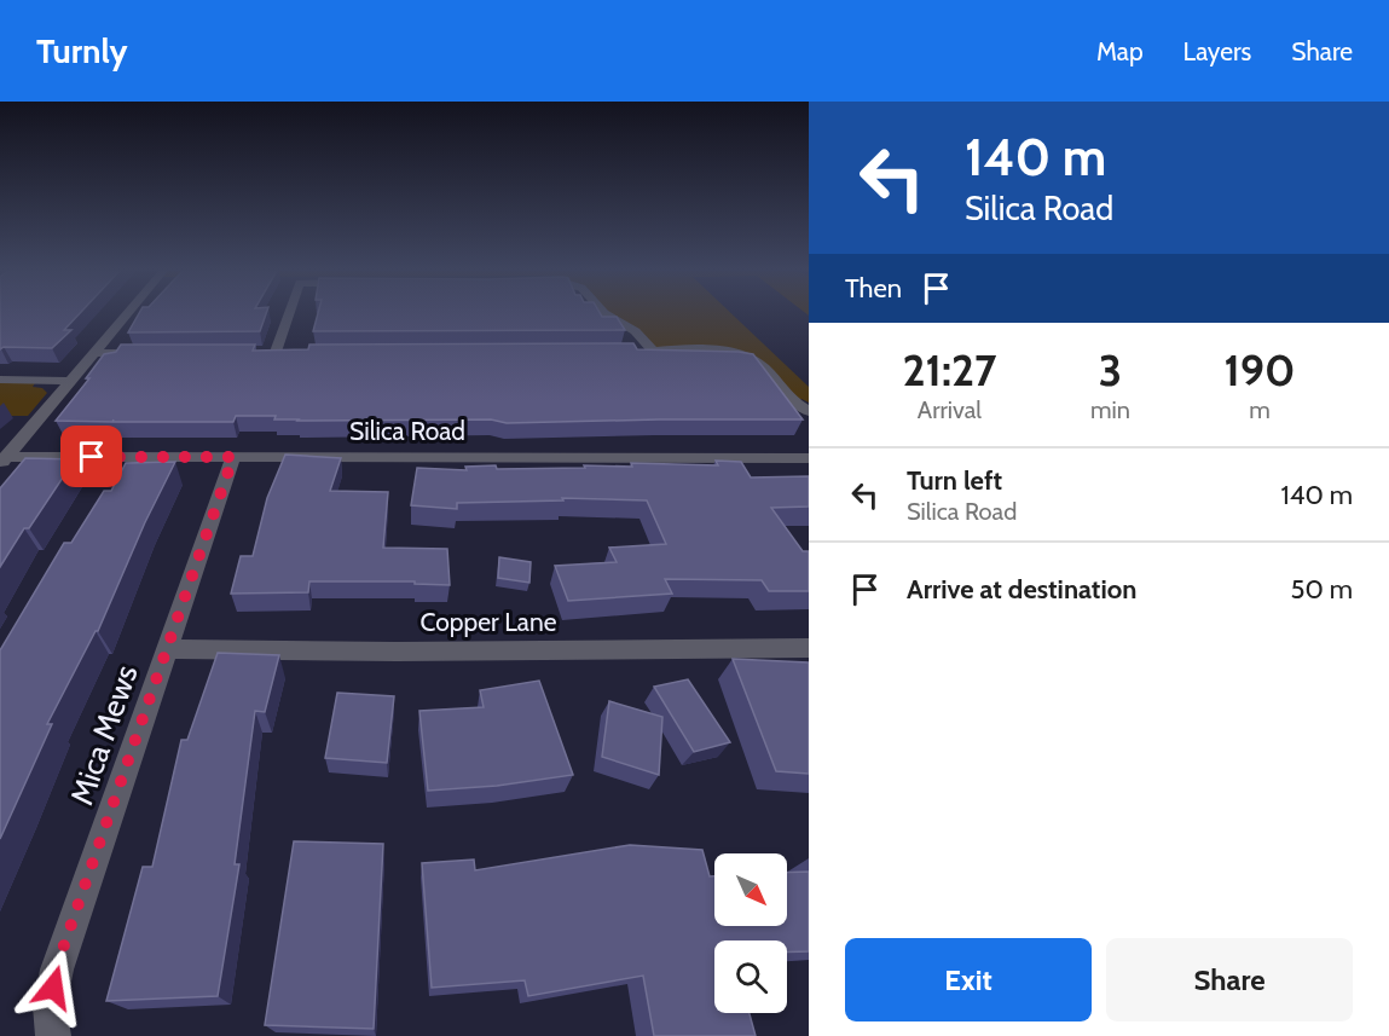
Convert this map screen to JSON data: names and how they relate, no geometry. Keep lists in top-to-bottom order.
{
  "streets": {
    "street": ["Silica Road", "Copper Lane", "Mica Mews"]
  },
  "crossings": [
    ["Silica Road", "Mica Mews"],
    ["Copper Lane", "Mica Mews"]
  ],
  "north": "bottom right",
  "page": {
    "header": "Turnly",
    "nav": ["Map", "Layers", "Share"],
    "turn": ["140 m", "Silica Road"],
    "then": "Then",
    "eta": [
      "21:27",
      "Arrival",
      "3",
      "min",
      "190",
      "m"
    ],
    "list": [
      {
        "name": "Turn left",
        "note": "Silica Road",
        "value": "140 m"
      },
      {
        "name": "Arrive at destination",
        "value": "50 m"
      }
    ],
    "buttons": ["Exit", "Share"]
  }
}
